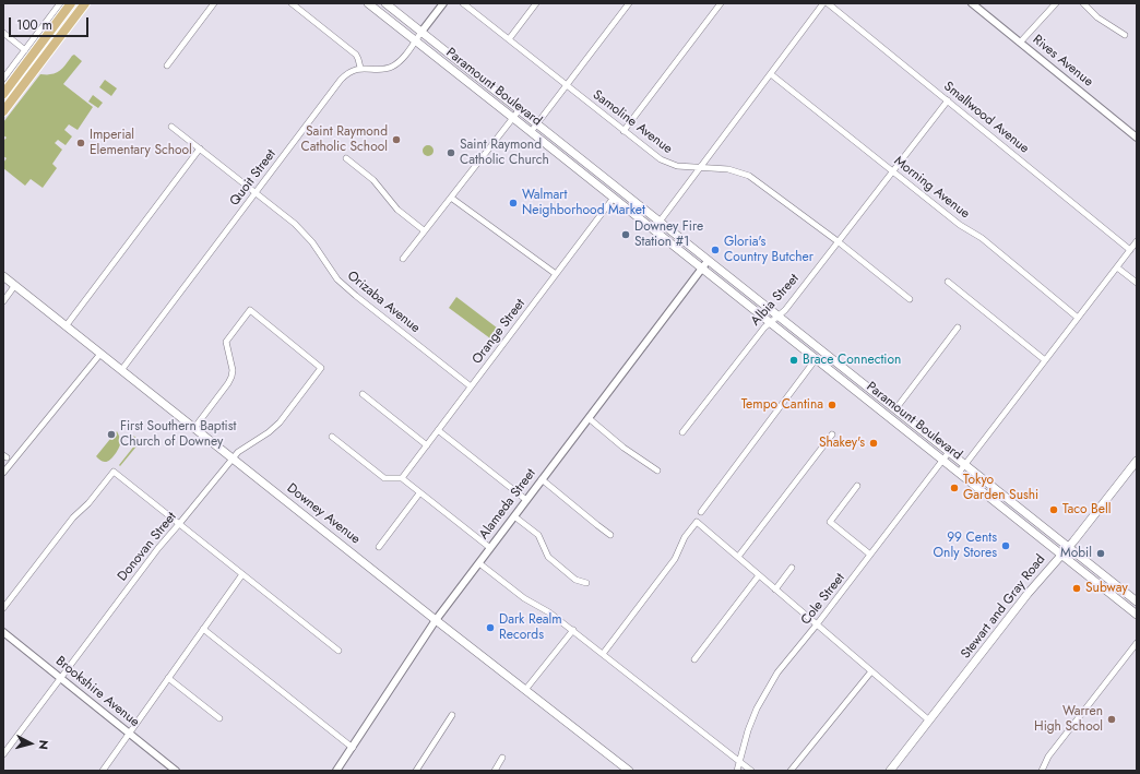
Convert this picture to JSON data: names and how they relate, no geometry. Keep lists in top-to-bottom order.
{
  "streets": {
    "main road": ["Paramount Boulevard", "Downey Avenue", "Stewart and Gray Road"],
    "street": [
      "Rives Avenue",
      "Smallwood Avenue",
      "Samoline Avenue",
      "Quoit Street",
      "Morning Avenue",
      "Albia Street",
      "Orizaba Avenue",
      "Orange Street",
      "Alameda Street",
      "Donovan Street",
      "Cole Street",
      "Brookshire Avenue"
    ]
  },
  "crossings": [
    ["Paramount Boulevard", "Albia Street"],
    ["Paramount Boulevard", "Orange Street"],
    ["Paramount Boulevard", "Alameda Street"],
    ["Paramount Boulevard", "Cole Street"],
    ["Paramount Boulevard", "Stewart and Gray Road"],
    ["Smallwood Avenue", "Albia Street"],
    ["Samoline Avenue", "Albia Street"],
    ["Quoit Street", "Orizaba Avenue"],
    ["Quoit Street", "Downey Avenue"],
    ["Morning Avenue", "Albia Street"],
    ["Orizaba Avenue", "Orange Street"],
    ["Alameda Street", "Downey Avenue"],
    ["Downey Avenue", "Donovan Street"],
    ["Donovan Street", "Brookshire Avenue"]
  ],
  "places": [
    "Saint Raymond Catholic School",
    "Imperial Elementary School",
    "Saint Raymond Catholic Church",
    "Walmart Neighborhood Market",
    "Downey Fire Station #1",
    "Gloria's Country Butcher",
    "Brace Connection",
    "Tempo Cantina",
    "First Southern Baptist Church of Downey",
    "Shakey's",
    "Tokyo Garden Sushi",
    "Taco Bell",
    "99 Cents Only Stores",
    "Mobil",
    "Subway",
    "Dark Realm Records",
    "Warren High School"
  ],
  "scale_bar": "100 m",
  "north": "right"
}
